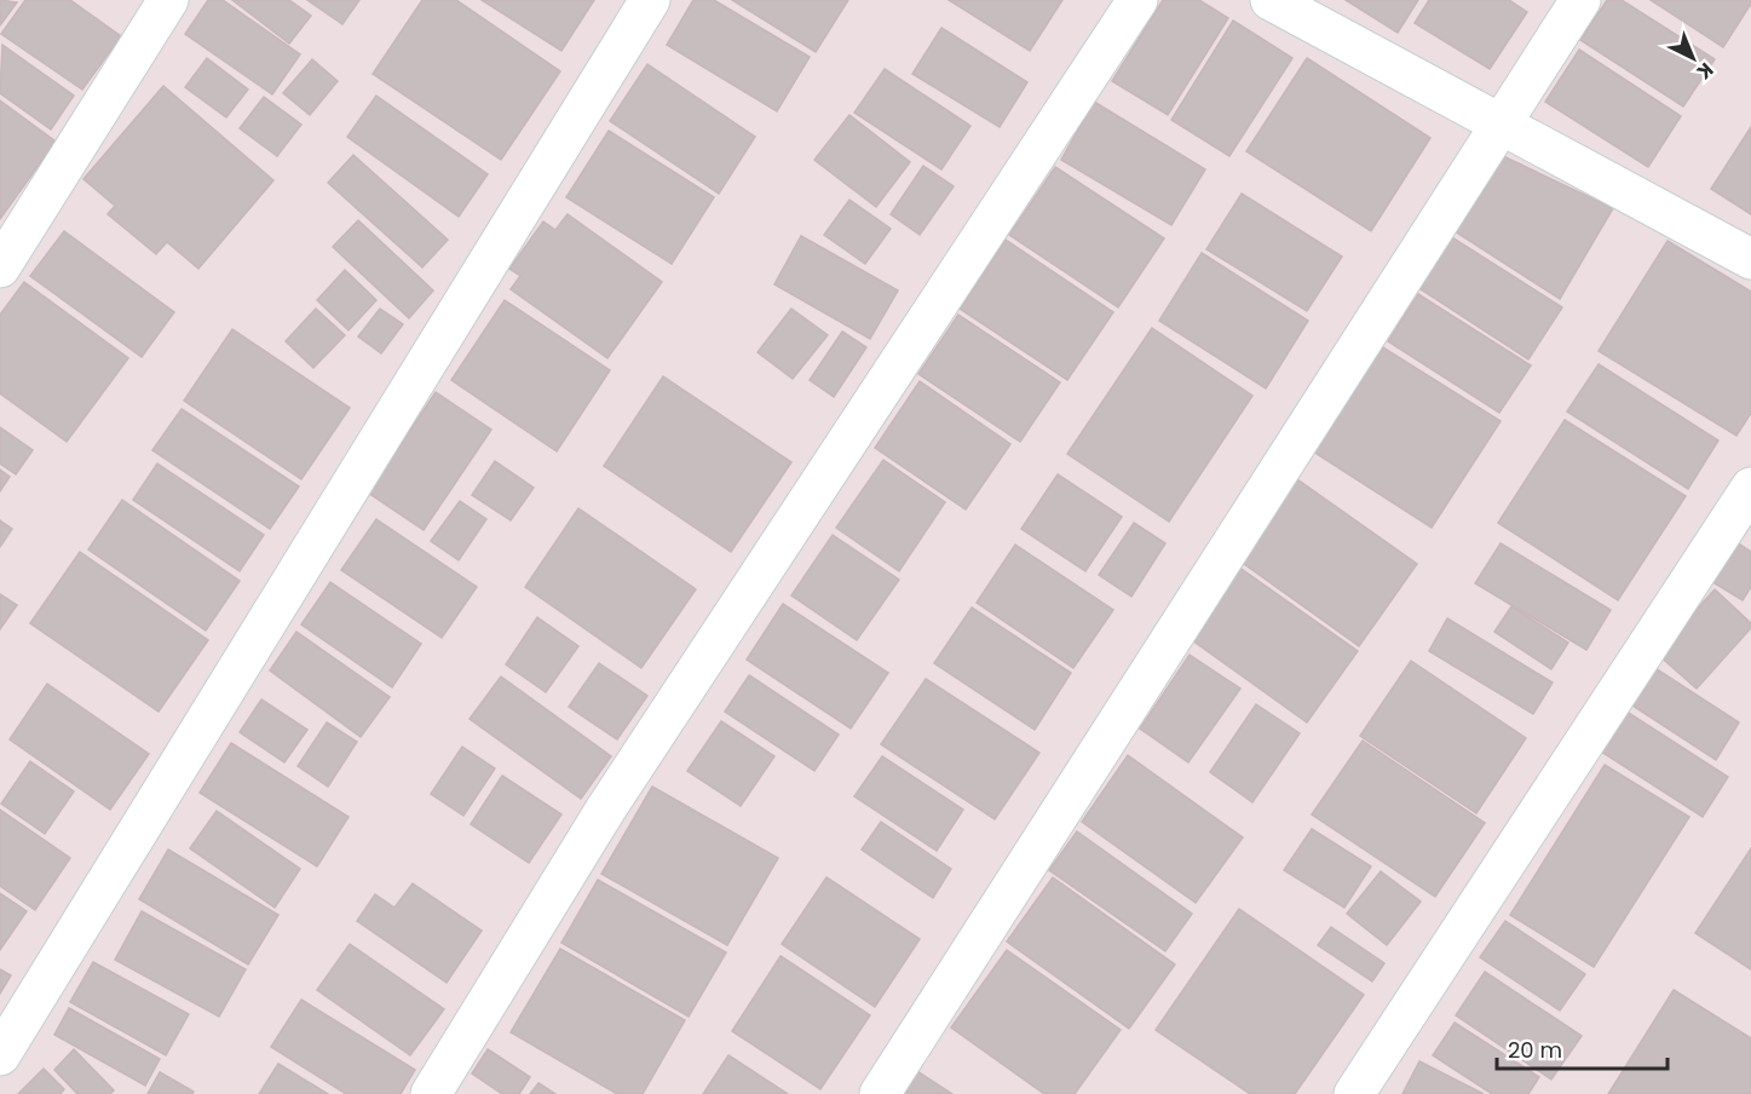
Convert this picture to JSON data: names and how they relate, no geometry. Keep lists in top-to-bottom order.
{
  "scale_bar": "20 m",
  "north": "bottom right"
}
